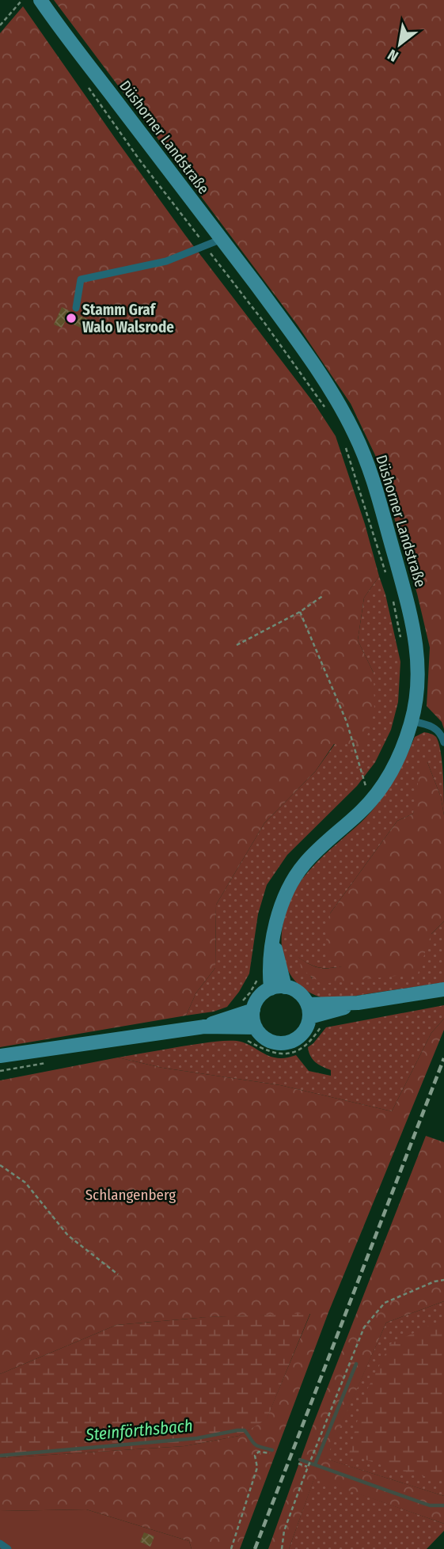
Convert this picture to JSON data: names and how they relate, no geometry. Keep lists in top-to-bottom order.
{
  "streets": {
    "street": ["Düshorner Landstraße"]
  },
  "water": ["Steinförthsbach"],
  "parks": ["Schlangenberg"],
  "places": ["Stamm Graf Walo Walsrode"],
  "north": "bottom left"
}
